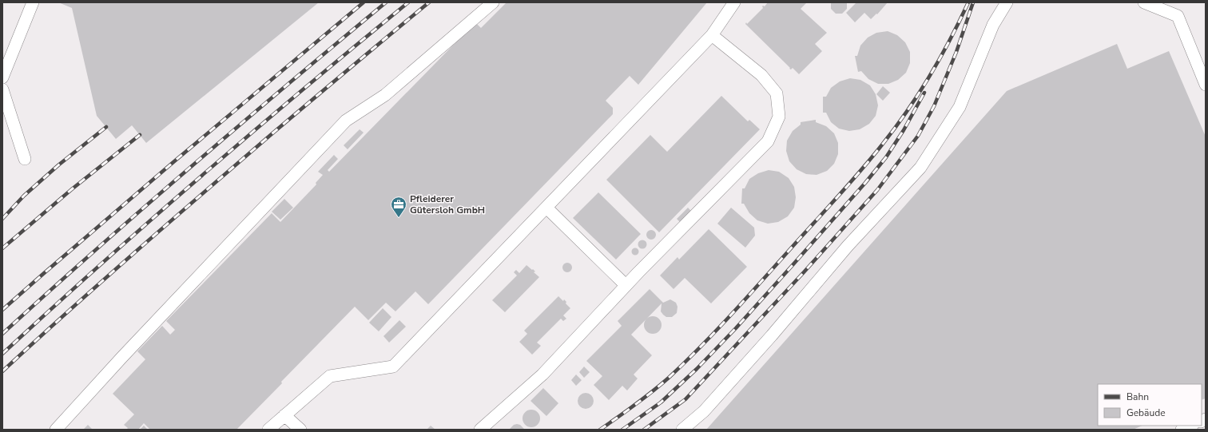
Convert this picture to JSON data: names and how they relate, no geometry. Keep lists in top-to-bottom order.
{
  "places": {
    "office": ["Pfleiderer Gütersloh GmbH"]
  },
  "legend": ["Bahn", "Gebäude"]
}
